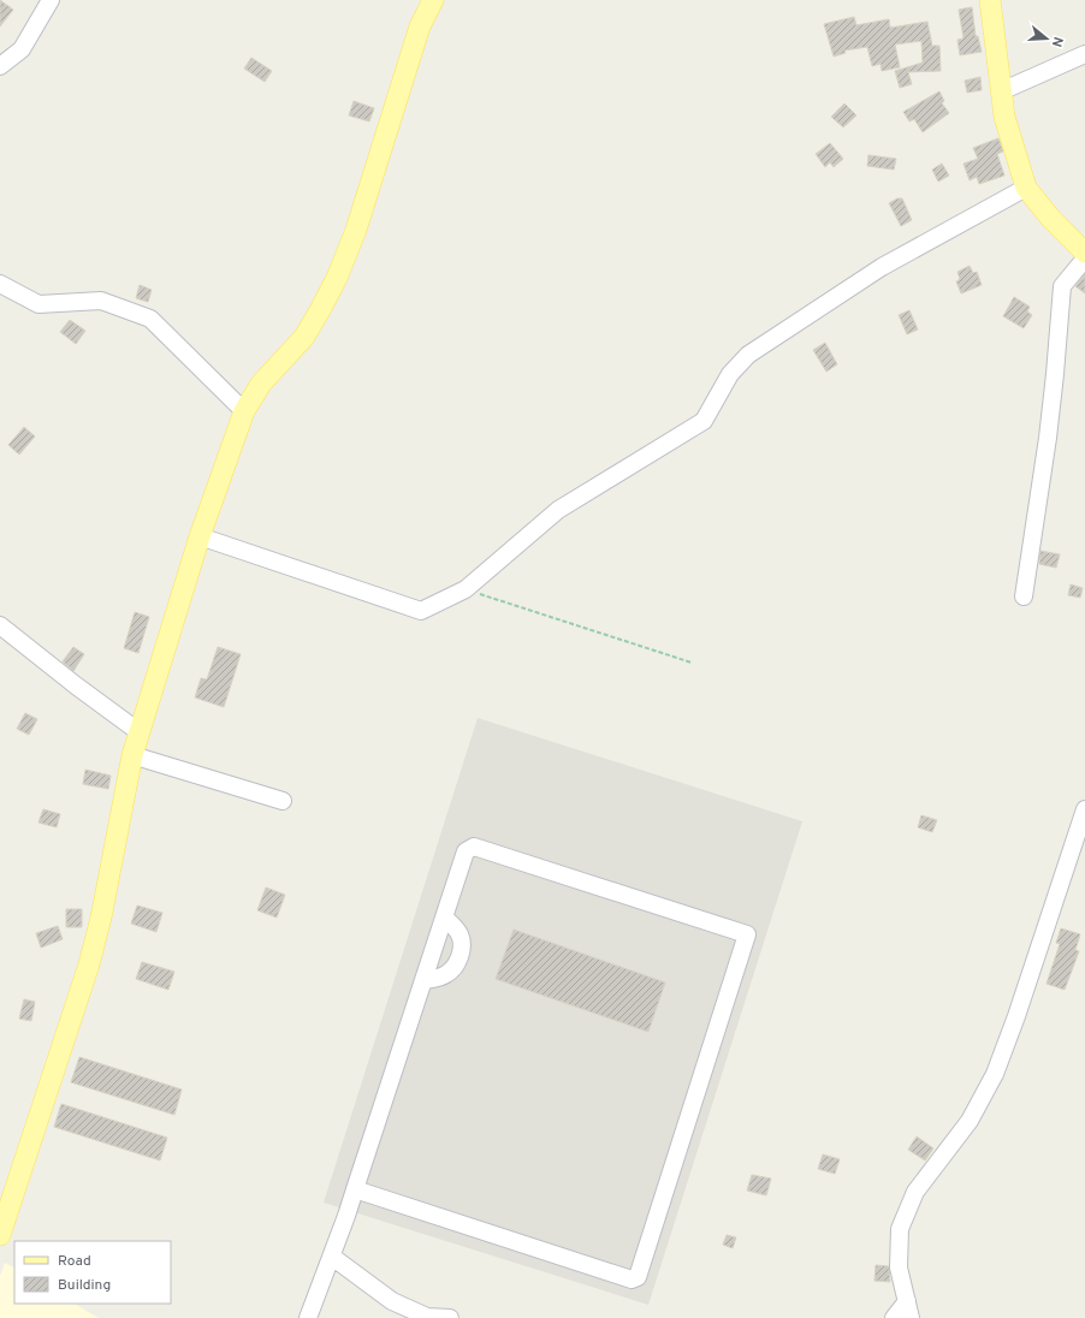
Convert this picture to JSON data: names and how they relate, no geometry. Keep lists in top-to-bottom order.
{
  "legend": ["Road", "Building"],
  "north": "right"
}
